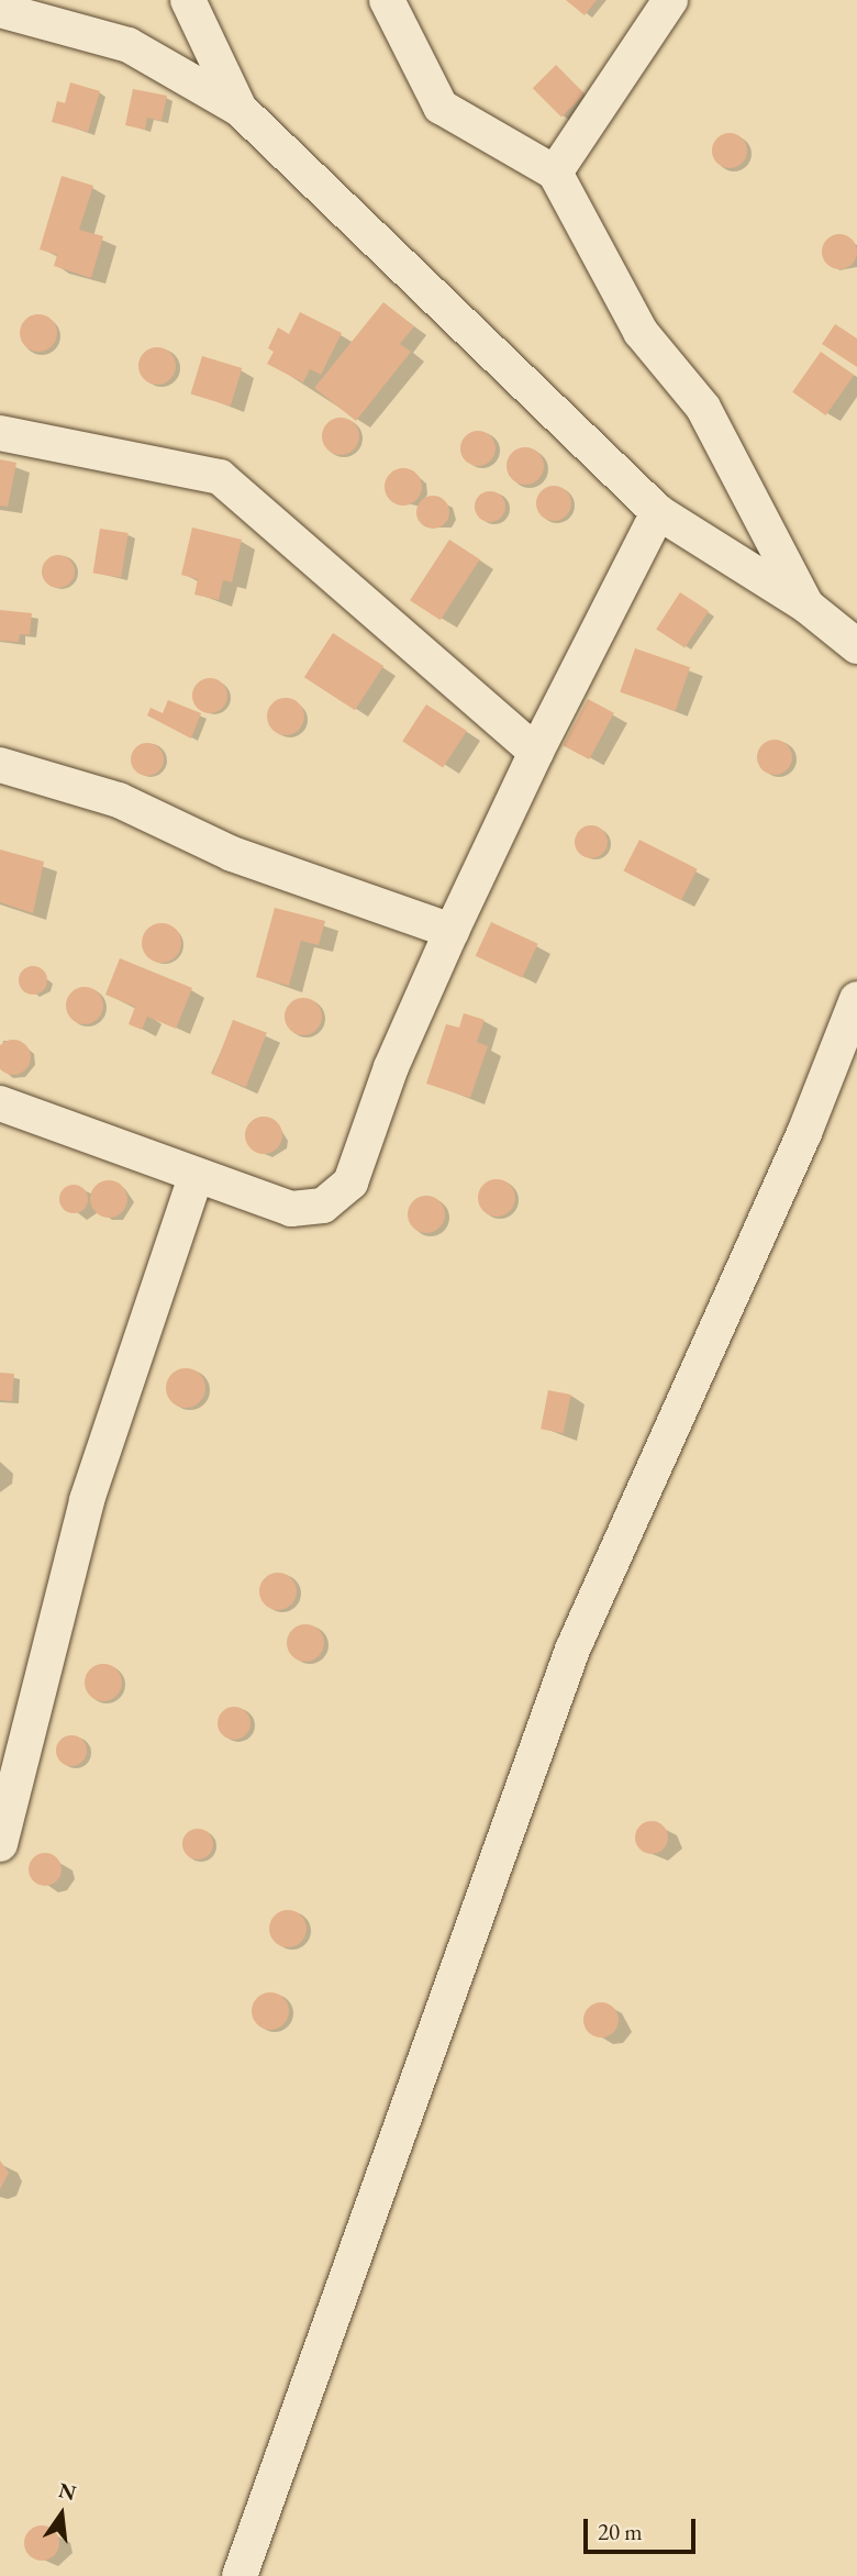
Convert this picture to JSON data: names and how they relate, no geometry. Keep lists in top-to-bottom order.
{
  "scale_bar": "20 m",
  "north": "top"
}
